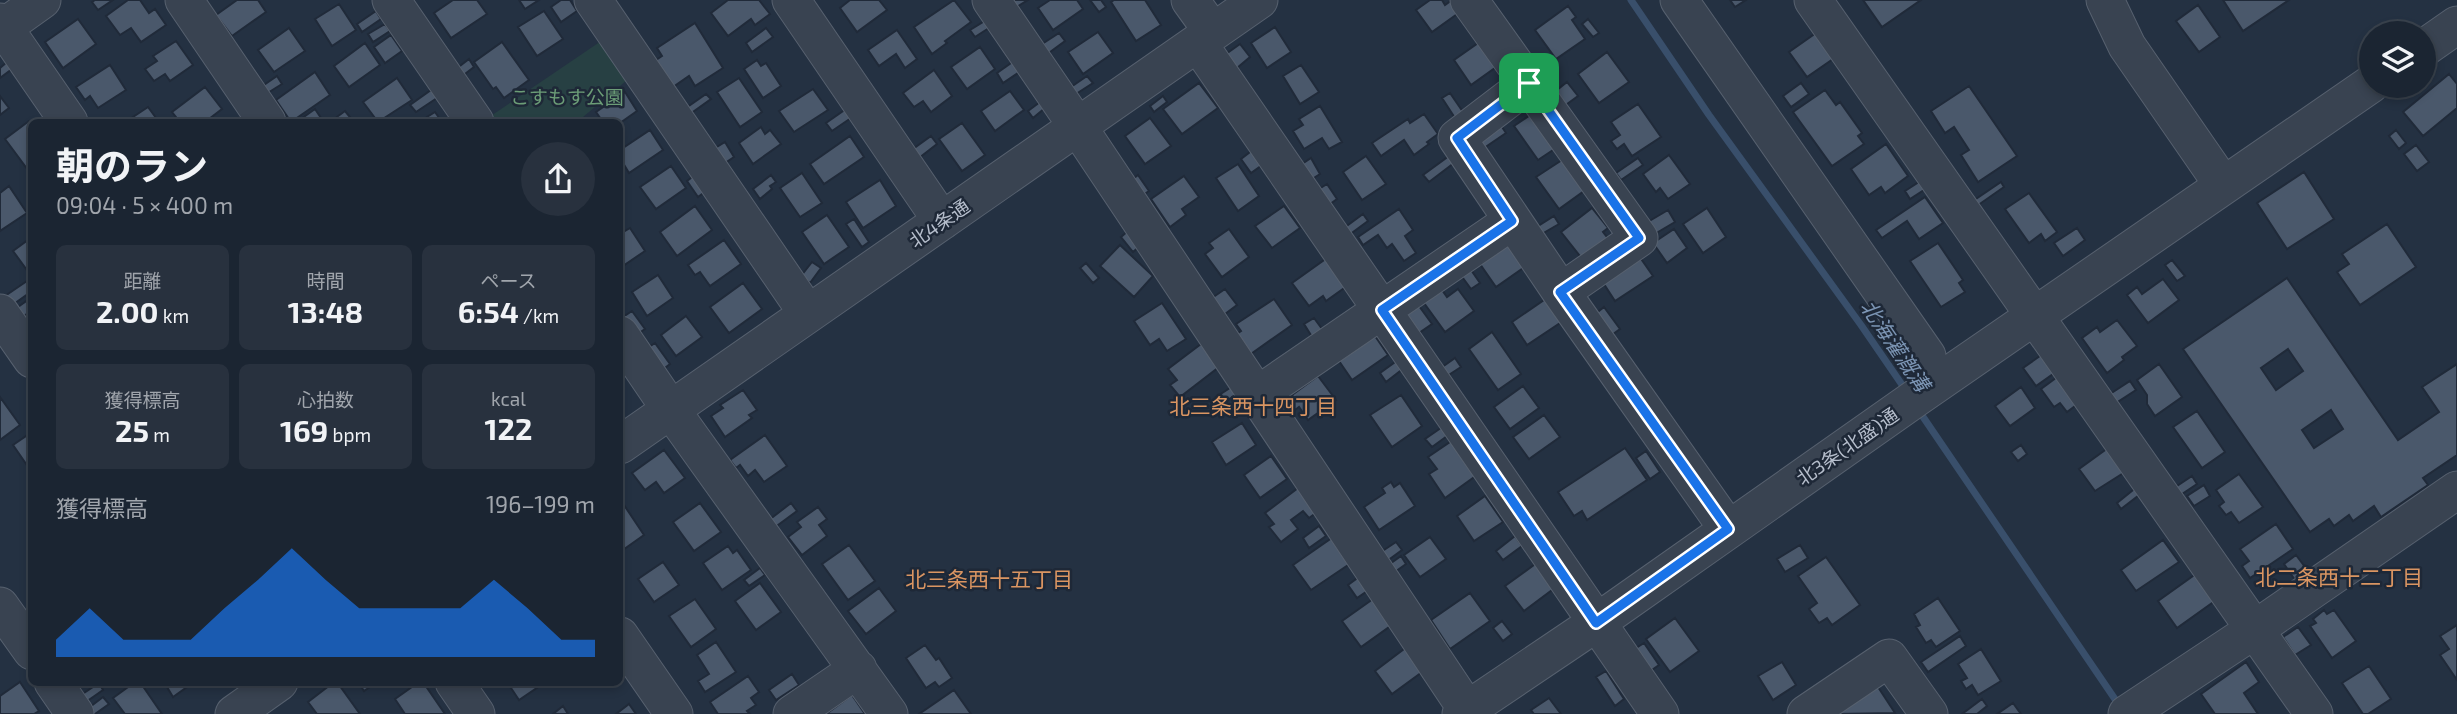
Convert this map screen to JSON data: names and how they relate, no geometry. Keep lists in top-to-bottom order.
{
  "streets": {
    "street": ["北4条通", "北3条(北盛)通"]
  },
  "districts": ["北三条西十四丁目", "北二条西十二丁目", "北三条西十五丁目"],
  "water": ["北海灌漑溝"],
  "parks": ["こすもす公園"],
  "page": {
    "heading": ["朝のラン", "09:04 · 5 × 400 m"],
    "stats": [
      ["距離", "2.00 km"],
      ["時間", "13:48"],
      ["ペース", "6:54 /km"],
      ["獲得標高", "25 m"],
      ["心拍数", "169 bpm"],
      ["kcal", "122"]
    ],
    "chart": ["獲得標高", "196–199 m"]
  }
}
